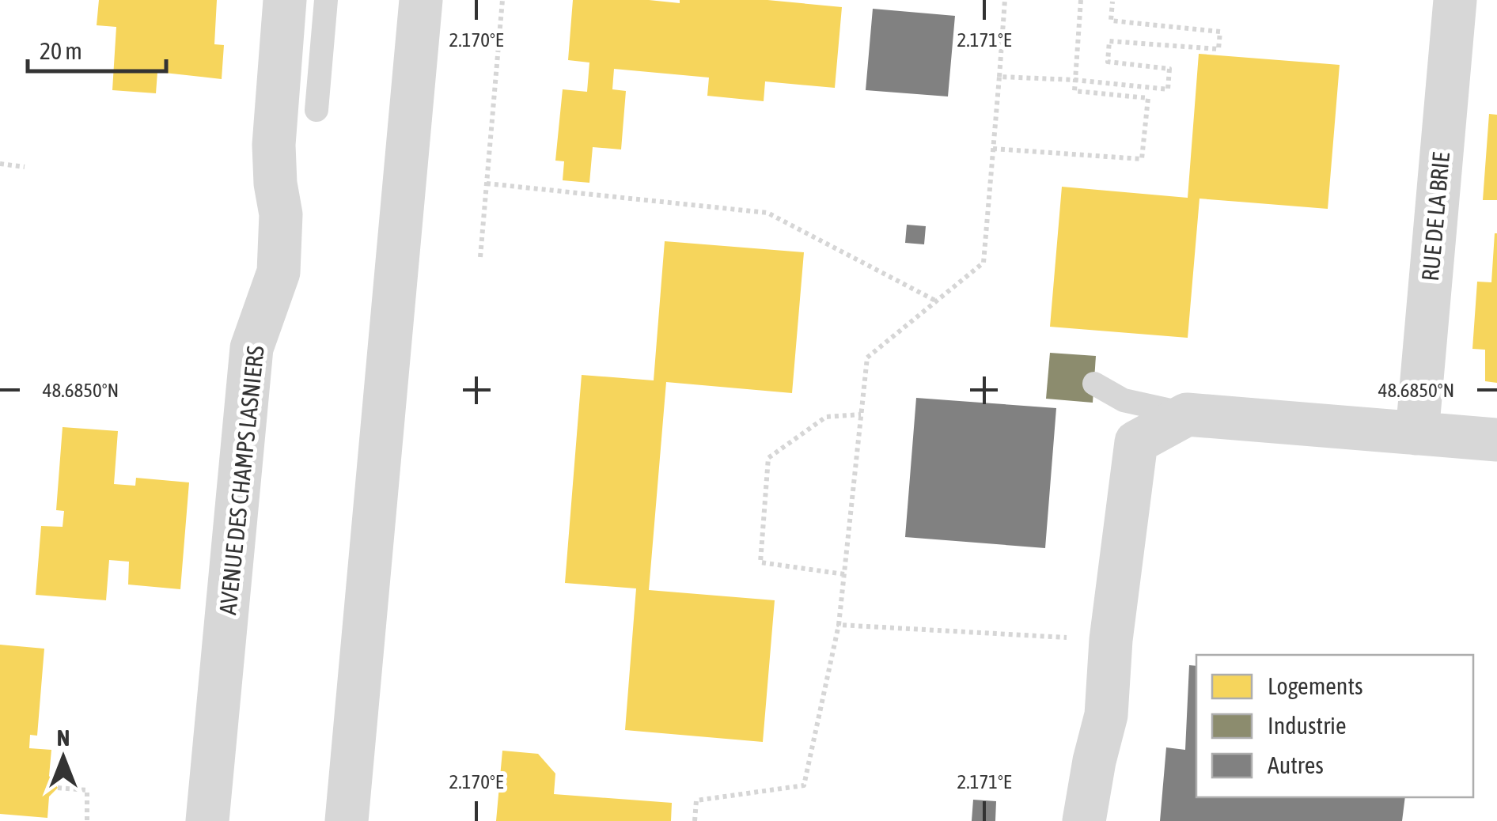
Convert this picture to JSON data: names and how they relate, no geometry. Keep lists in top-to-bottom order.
{
  "streets": {
    "street": ["RUE DE LA BRIE", "AVENUE DES CHAMPS LASNIERS"]
  },
  "legend": ["Logements", "Industrie", "Autres"],
  "scale_bar": "20 m",
  "north": "top",
  "coordinates": ["2.170°E", "2.171°E", "48.6850°N"]
}
